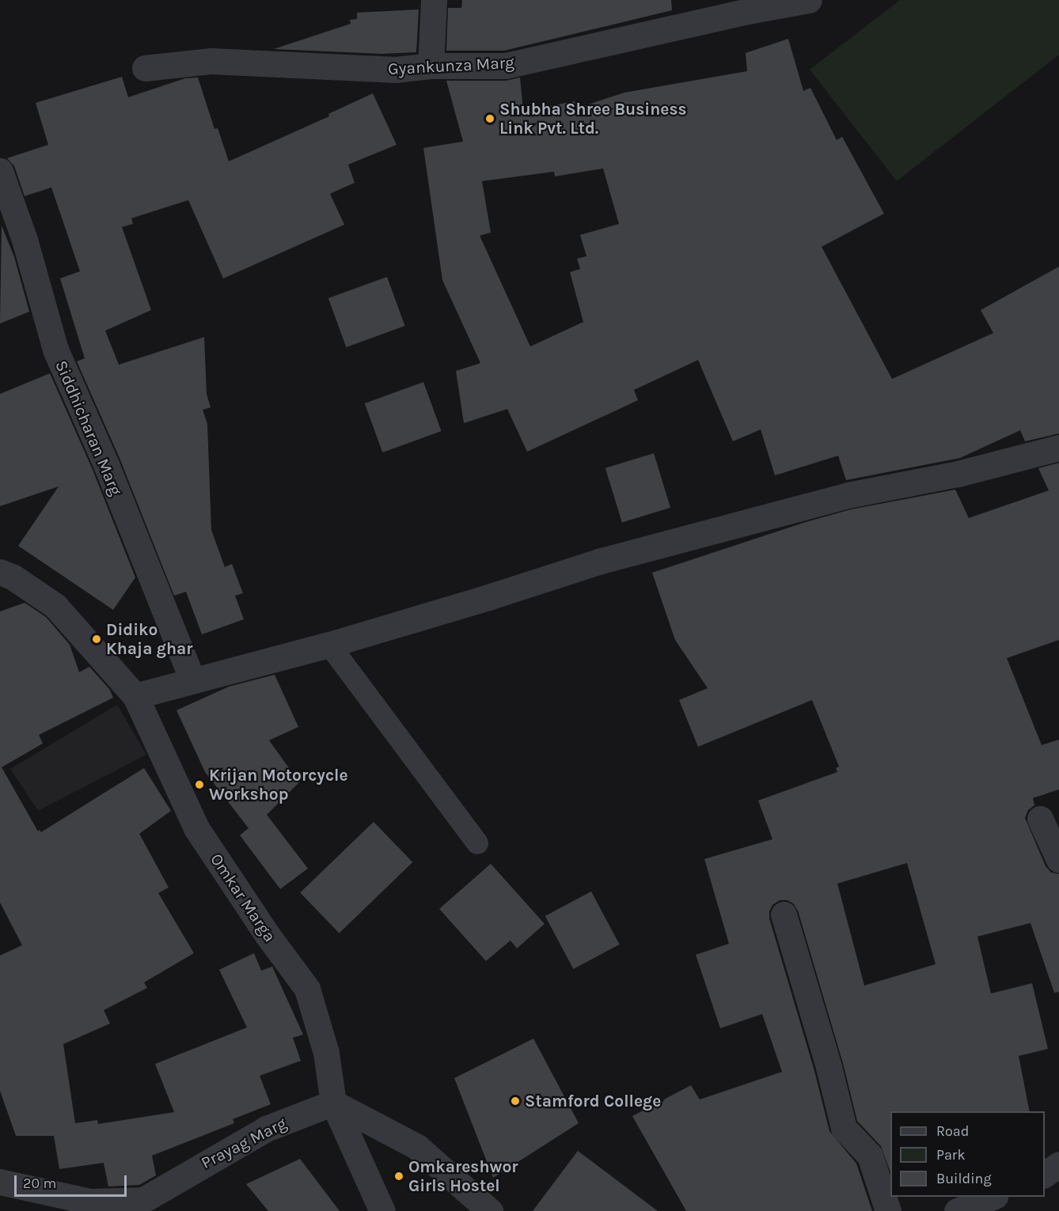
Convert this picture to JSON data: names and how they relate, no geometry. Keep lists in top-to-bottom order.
{
  "streets": {
    "street": [
      "Gyankunza Marg",
      "Siddhicharan Marg",
      "Omkar Marga",
      "Prayag Marg"
    ]
  },
  "crossings": [
    ["Omkar Marga", "Prayag Marg"]
  ],
  "places": [
    "Shubha Shree Business Link Pvt. Ltd.",
    "Didiko Khaja ghar",
    "Krijan Motorcycle Workshop",
    "Stamford College",
    "Omkareshwor Girls Hostel"
  ],
  "legend": ["Road", "Park", "Building"],
  "scale_bar": "20 m"
}
